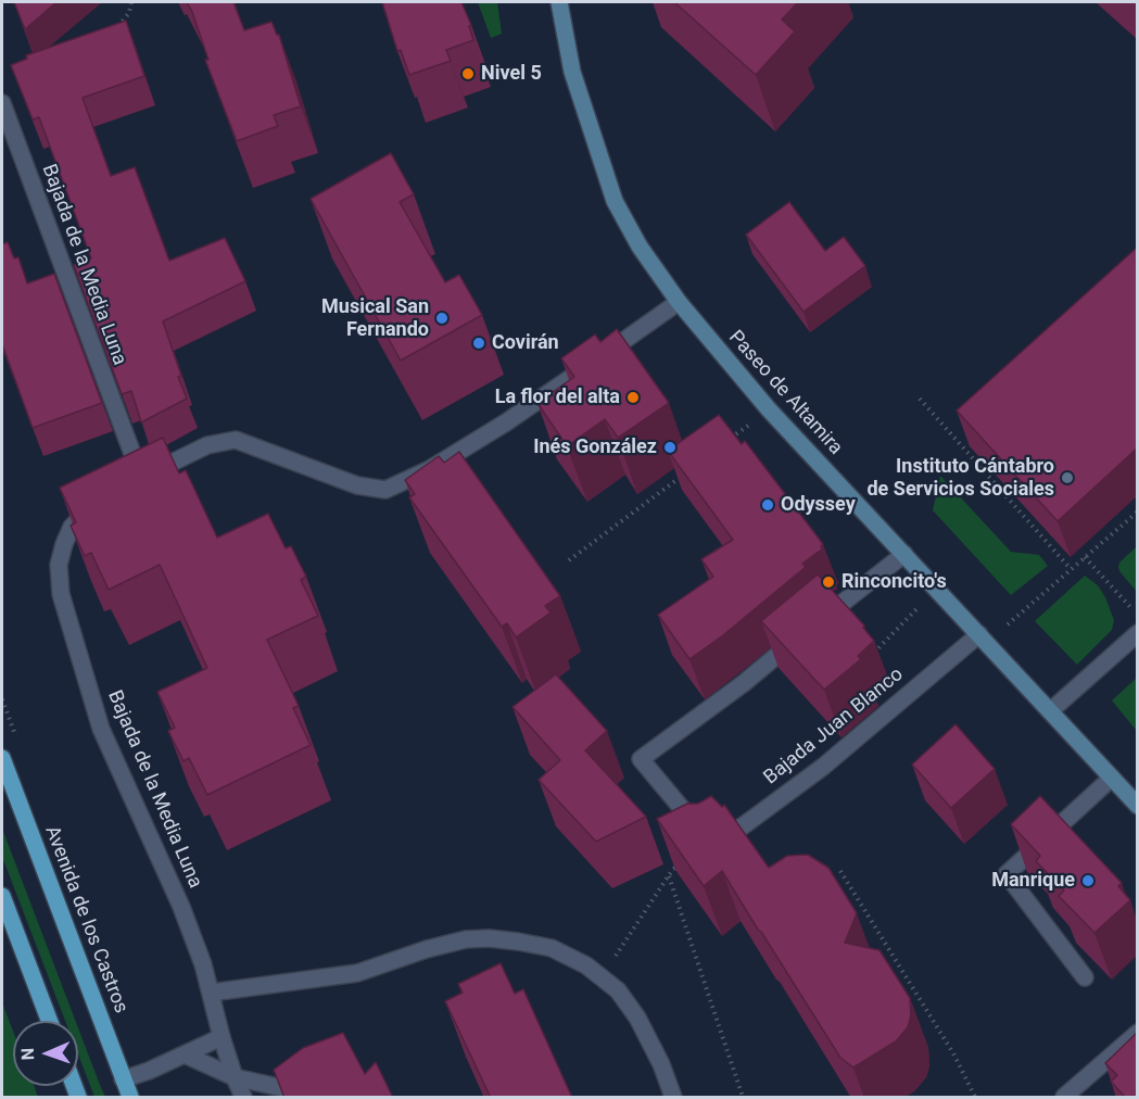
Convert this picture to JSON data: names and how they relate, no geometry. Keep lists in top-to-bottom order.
{
  "streets": {
    "main road": ["Paseo de Altamira", "Avenida de los Castros"],
    "street": ["Bajada de la Media Luna", "Bajada Juan Blanco"]
  },
  "crossings": [
    ["Bajada de la Media Luna", "Paseo de Altamira"],
    ["Paseo de Altamira", "Bajada Juan Blanco"]
  ],
  "places": [
    "Nivel 5",
    "Musical San Fernando",
    "Covirán",
    "La flor del alta",
    "Inés González",
    "Instituto Cántabro de Servicios Sociales",
    "Odyssey",
    "Rinconcito's",
    "Manrique"
  ],
  "north": "left"
}
